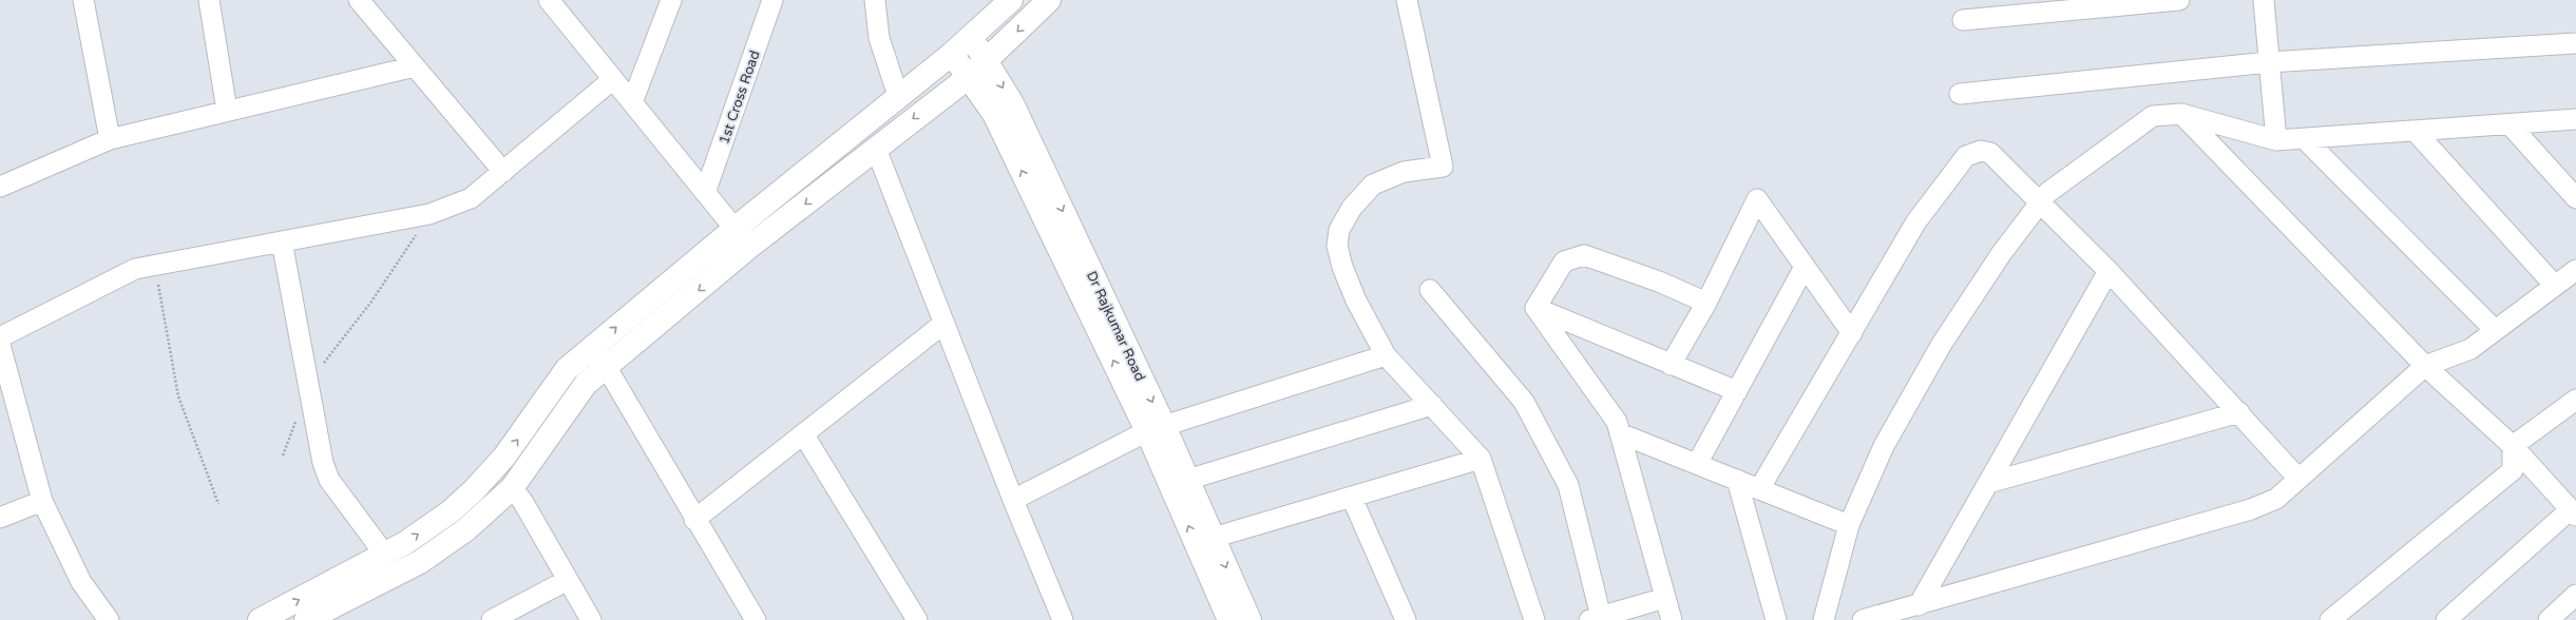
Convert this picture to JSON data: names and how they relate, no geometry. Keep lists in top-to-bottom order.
{
  "streets": {
    "main road": ["Dr Rajkumar Road"],
    "street": ["1st Cross Road"]
  }
}
